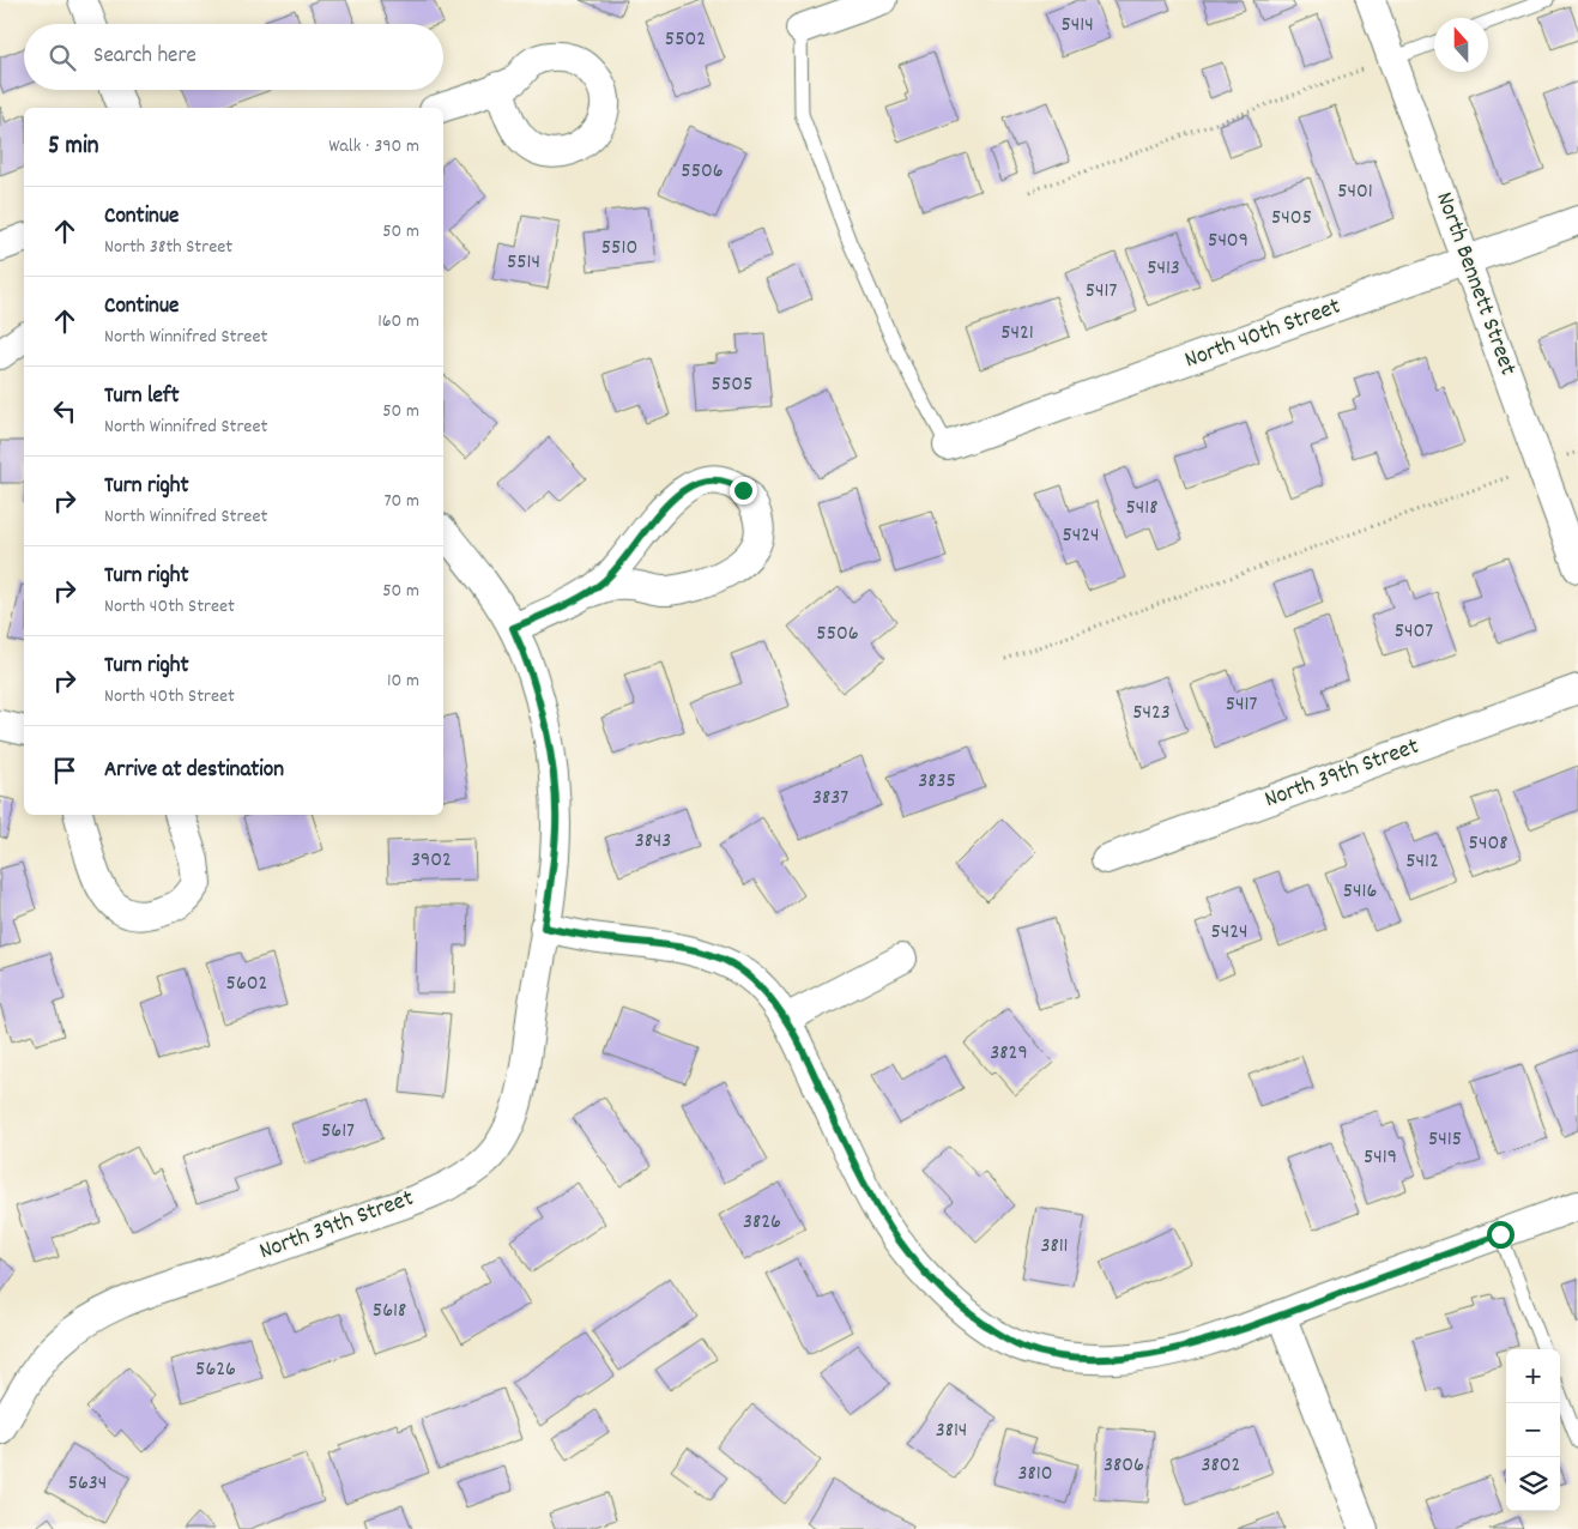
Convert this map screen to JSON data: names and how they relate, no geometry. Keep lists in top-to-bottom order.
{
  "streets": {
    "street": ["North Bennett Street", "North 40th Street", "North 39th Street"]
  },
  "crossings": [
    ["North Bennett Street", "North 40th Street"]
  ],
  "house_numbers": [
    "5414",
    "5502",
    "5506",
    "5401",
    "5405",
    "5409",
    "5510",
    "5514",
    "5413",
    "5417",
    "5421",
    "5505",
    "5418",
    "5424",
    "5407",
    "5506",
    "5417",
    "5423",
    "3835",
    "3837",
    "3843",
    "5408",
    "3902",
    "5412",
    "5416",
    "5424",
    "5602",
    "3829",
    "5617",
    "5415",
    "5419",
    "3826",
    "3811",
    "5618",
    "5626",
    "3814",
    "3806",
    "3802",
    "3810",
    "5634"
  ],
  "north": "top",
  "page": {
    "search": "Search here",
    "heading": ["5 min", "Walk · 390 m"],
    "list": [
      ["Continue", "North 38th Street", "50 m"],
      ["Continue", "North Winnifred Street", "160 m"],
      ["Turn left", "North Winnifred Street", "50 m"],
      ["Turn right", "North Winnifred Street", "70 m"],
      ["Turn right", "North 40th Street", "50 m"],
      ["Turn right", "North 40th Street", "10 m"],
      "Arrive at destination"
    ],
    "map_buttons": ["+", "−"]
  }
}
